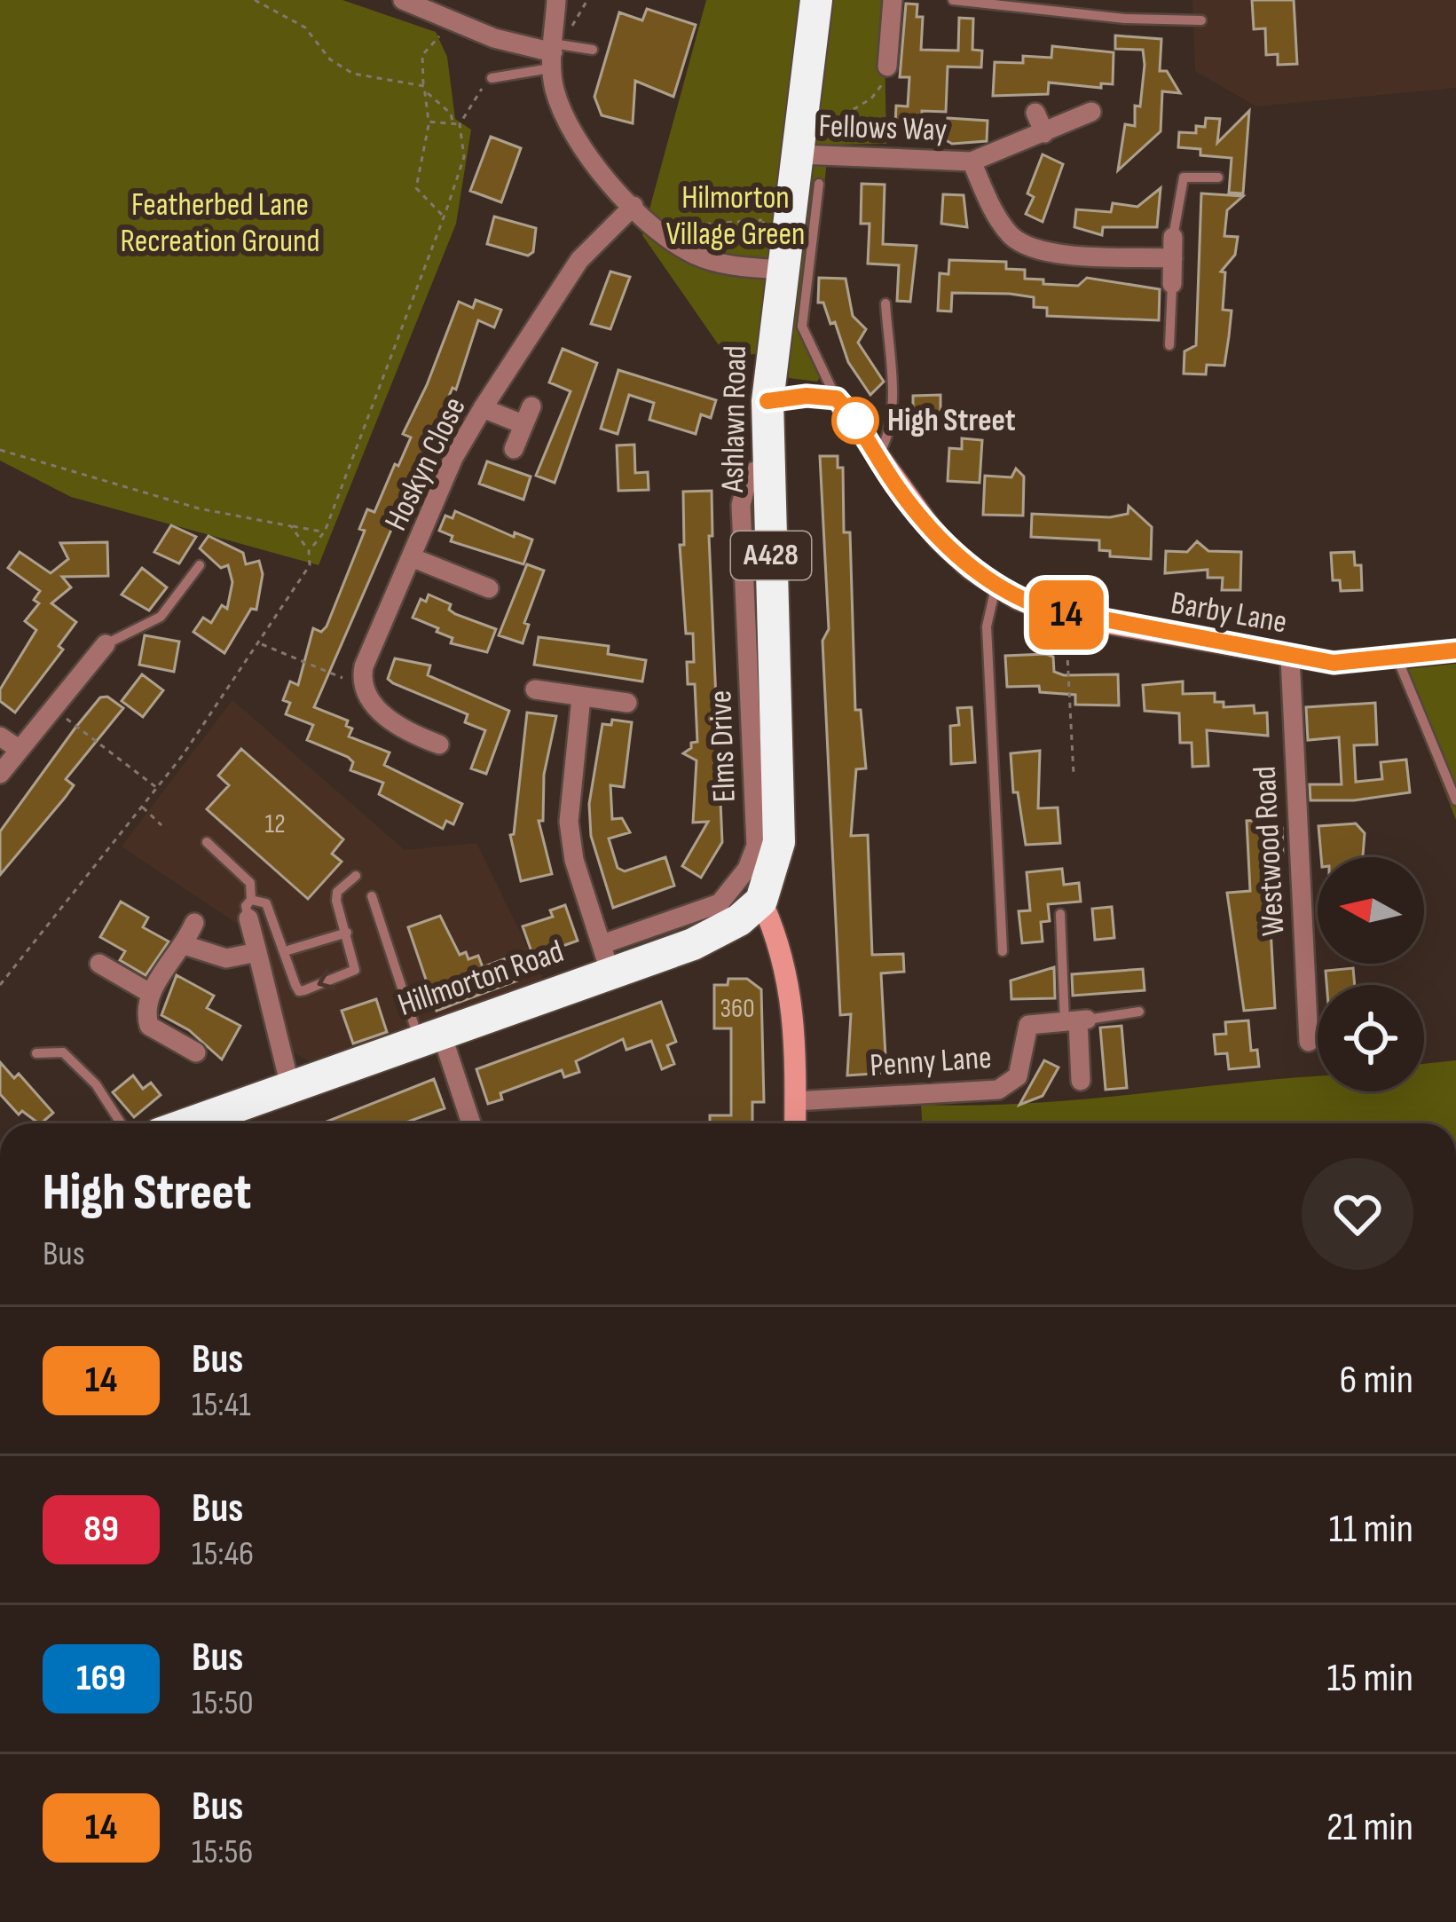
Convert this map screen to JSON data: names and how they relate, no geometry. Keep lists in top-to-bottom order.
{
  "streets": {
    "highway": ["Ashlawn Road", "A428", "Hillmorton Road"],
    "street": [
      "Fellows Way",
      "Hoskyn Close",
      "Barby Lane",
      "Elms Drive",
      "Westwood Road",
      "Penny Lane"
    ]
  },
  "crossings": [
    ["Fellows Way", "Ashlawn Road"],
    ["Ashlawn Road", "Elms Drive"],
    ["Ashlawn Road", "Hillmorton Road"],
    ["Barby Lane", "Westwood Road"],
    ["Elms Drive", "Hillmorton Road"]
  ],
  "parks": ["Hilmorton Village Green", "Featherbed Lane Recreation Ground"],
  "places": ["High Street"],
  "lines": ["bus line 14"],
  "house_numbers": ["12", "360"],
  "north": "left",
  "page": {
    "on_map": "14",
    "heading": ["High Street", "Bus"],
    "list": [
      {
        "mark": "14",
        "name": "Bus",
        "note": "15:41",
        "value": "6 min"
      },
      {
        "mark": "89",
        "name": "Bus",
        "note": "15:46",
        "value": "11 min"
      },
      {
        "mark": "169",
        "name": "Bus",
        "note": "15:50",
        "value": "15 min"
      },
      {
        "mark": "14",
        "name": "Bus",
        "note": "15:56",
        "value": "21 min"
      }
    ]
  }
}
